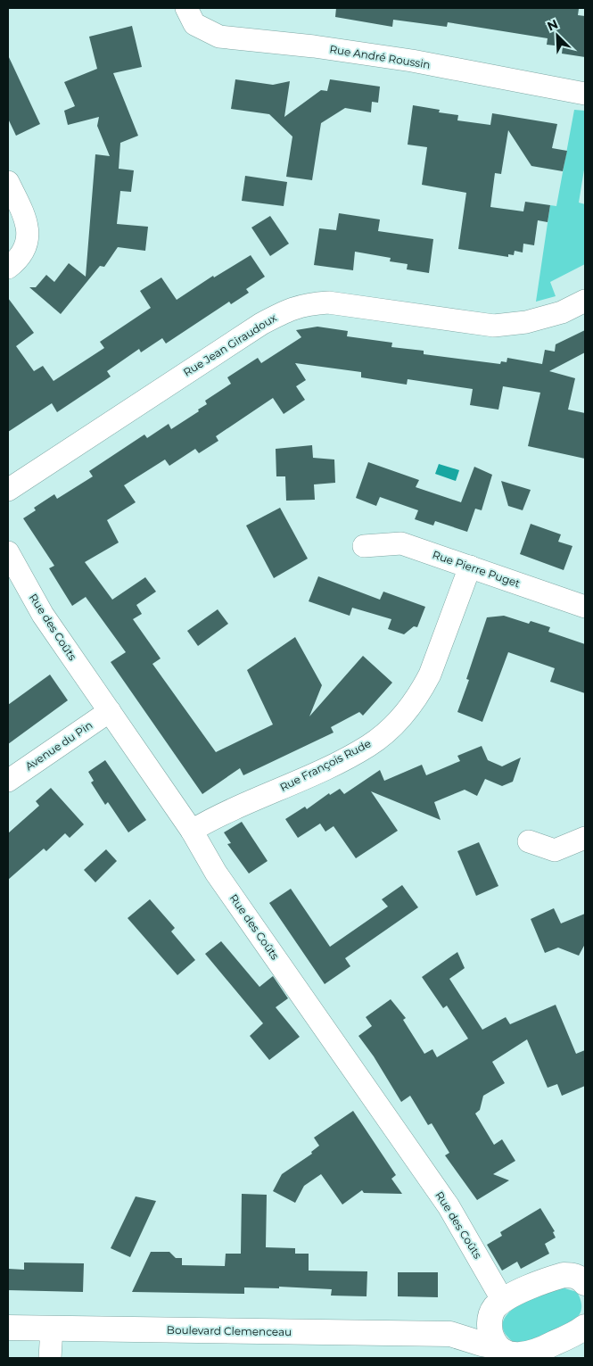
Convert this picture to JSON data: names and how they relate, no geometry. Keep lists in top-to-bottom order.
{
  "streets": {
    "main road": ["Boulevard Clemenceau"],
    "street": [
      "Rue André Roussin",
      "Rue Jean Giraudoux",
      "Rue Pierre Puget",
      "Rue des Coûts",
      "Avenue du Pin",
      "Rue François Rude"
    ]
  },
  "crossings": [
    ["Rue Pierre Puget", "Rue François Rude"],
    ["Rue des Coûts", "Avenue du Pin"],
    ["Rue des Coûts", "Rue François Rude"],
    ["Rue des Coûts", "Boulevard Clemenceau"]
  ],
  "north": "top left"
}
